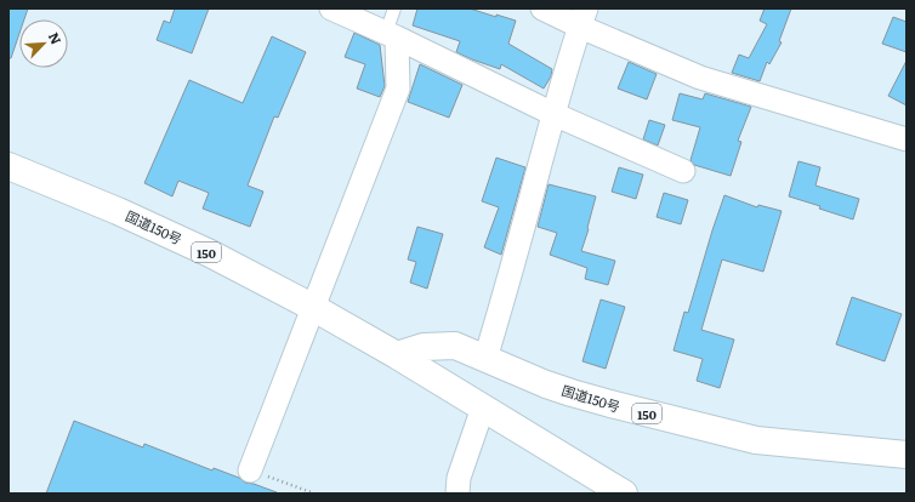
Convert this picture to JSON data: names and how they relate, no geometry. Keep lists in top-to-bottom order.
{
  "streets": {
    "highway": ["国道150号", "150"]
  },
  "north": "top right"
}
